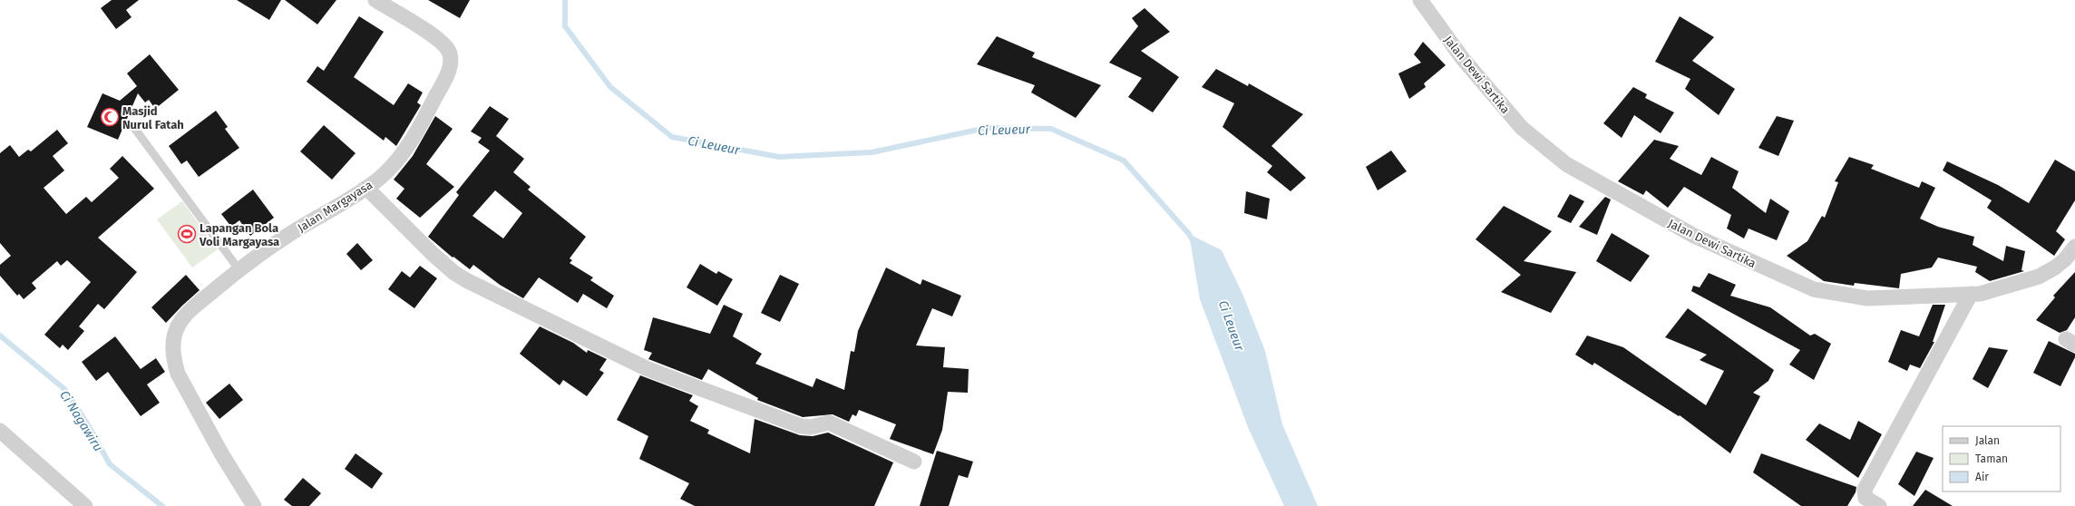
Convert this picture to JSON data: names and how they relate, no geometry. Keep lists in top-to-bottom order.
{
  "streets": {
    "street": ["Jalan Dewi Sartika", "Jalan Margayasa"]
  },
  "water": ["Ci Leueur", "Ci Nagawiru"],
  "places": {
    "mosque": ["Masjid Nurul Fatah"],
    "sports": ["Lapangan Bola Voli Margayasa"]
  },
  "legend": ["Jalan", "Taman", "Air"]
}
